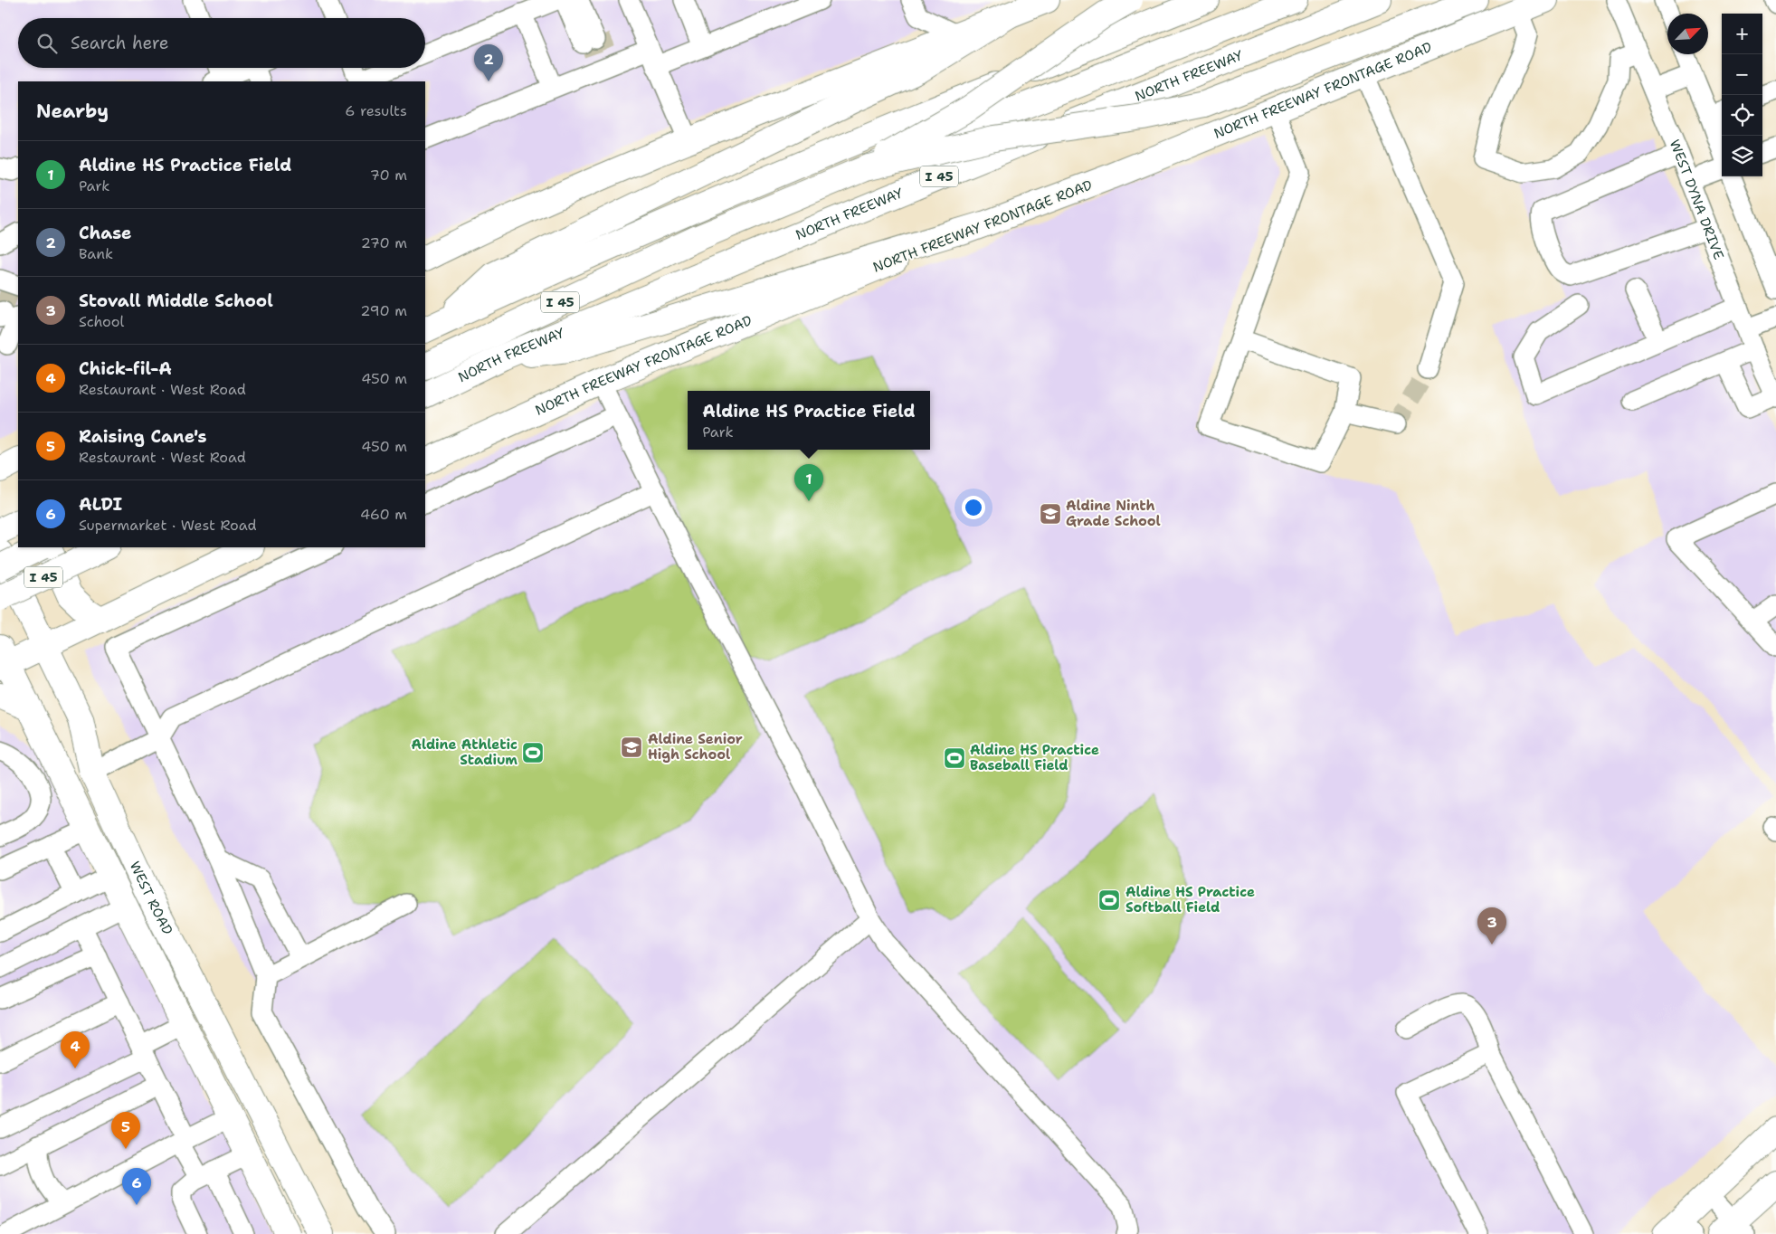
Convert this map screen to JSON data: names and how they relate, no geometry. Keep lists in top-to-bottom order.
{
  "streets": {
    "main road": [
      "NORTH FREEWAY",
      "NORTH FREEWAY FRONTAGE ROAD",
      "I 45",
      "WEST ROAD"
    ],
    "street": ["WEST DYNA DRIVE"]
  },
  "places": {
    "school or university": ["Aldine Ninth Grade School", "Aldine Senior High School"],
    "sports": ["Aldine Athletic Stadium", "Aldine HS Practice Baseball Field", "Aldine HS Practice Softball Field"]
  },
  "north": "top right",
  "page": {
    "map_buttons": ["+", "−"],
    "search": "Search here",
    "pins": [
      "2",
      "1",
      "3",
      "4",
      "5",
      "6"
    ],
    "heading": ["Nearby", "6 results"],
    "list": [
      {
        "mark": "1",
        "name": "Aldine HS Practice Field",
        "note": "Park",
        "value": "70 m"
      },
      {
        "mark": "2",
        "name": "Chase",
        "note": "Bank",
        "value": "270 m"
      },
      {
        "mark": "3",
        "name": "Stovall Middle School",
        "note": "School",
        "value": "290 m"
      },
      {
        "mark": "4",
        "name": "Chick-fil-A",
        "note": "Restaurant · West Road",
        "value": "450 m"
      },
      {
        "mark": "5",
        "name": "Raising Cane's",
        "note": "Restaurant · West Road",
        "value": "450 m"
      },
      {
        "mark": "6",
        "name": "ALDI",
        "note": "Supermarket · West Road",
        "value": "460 m"
      }
    ],
    "popup": ["Aldine HS Practice Field", "Park"]
  }
}
